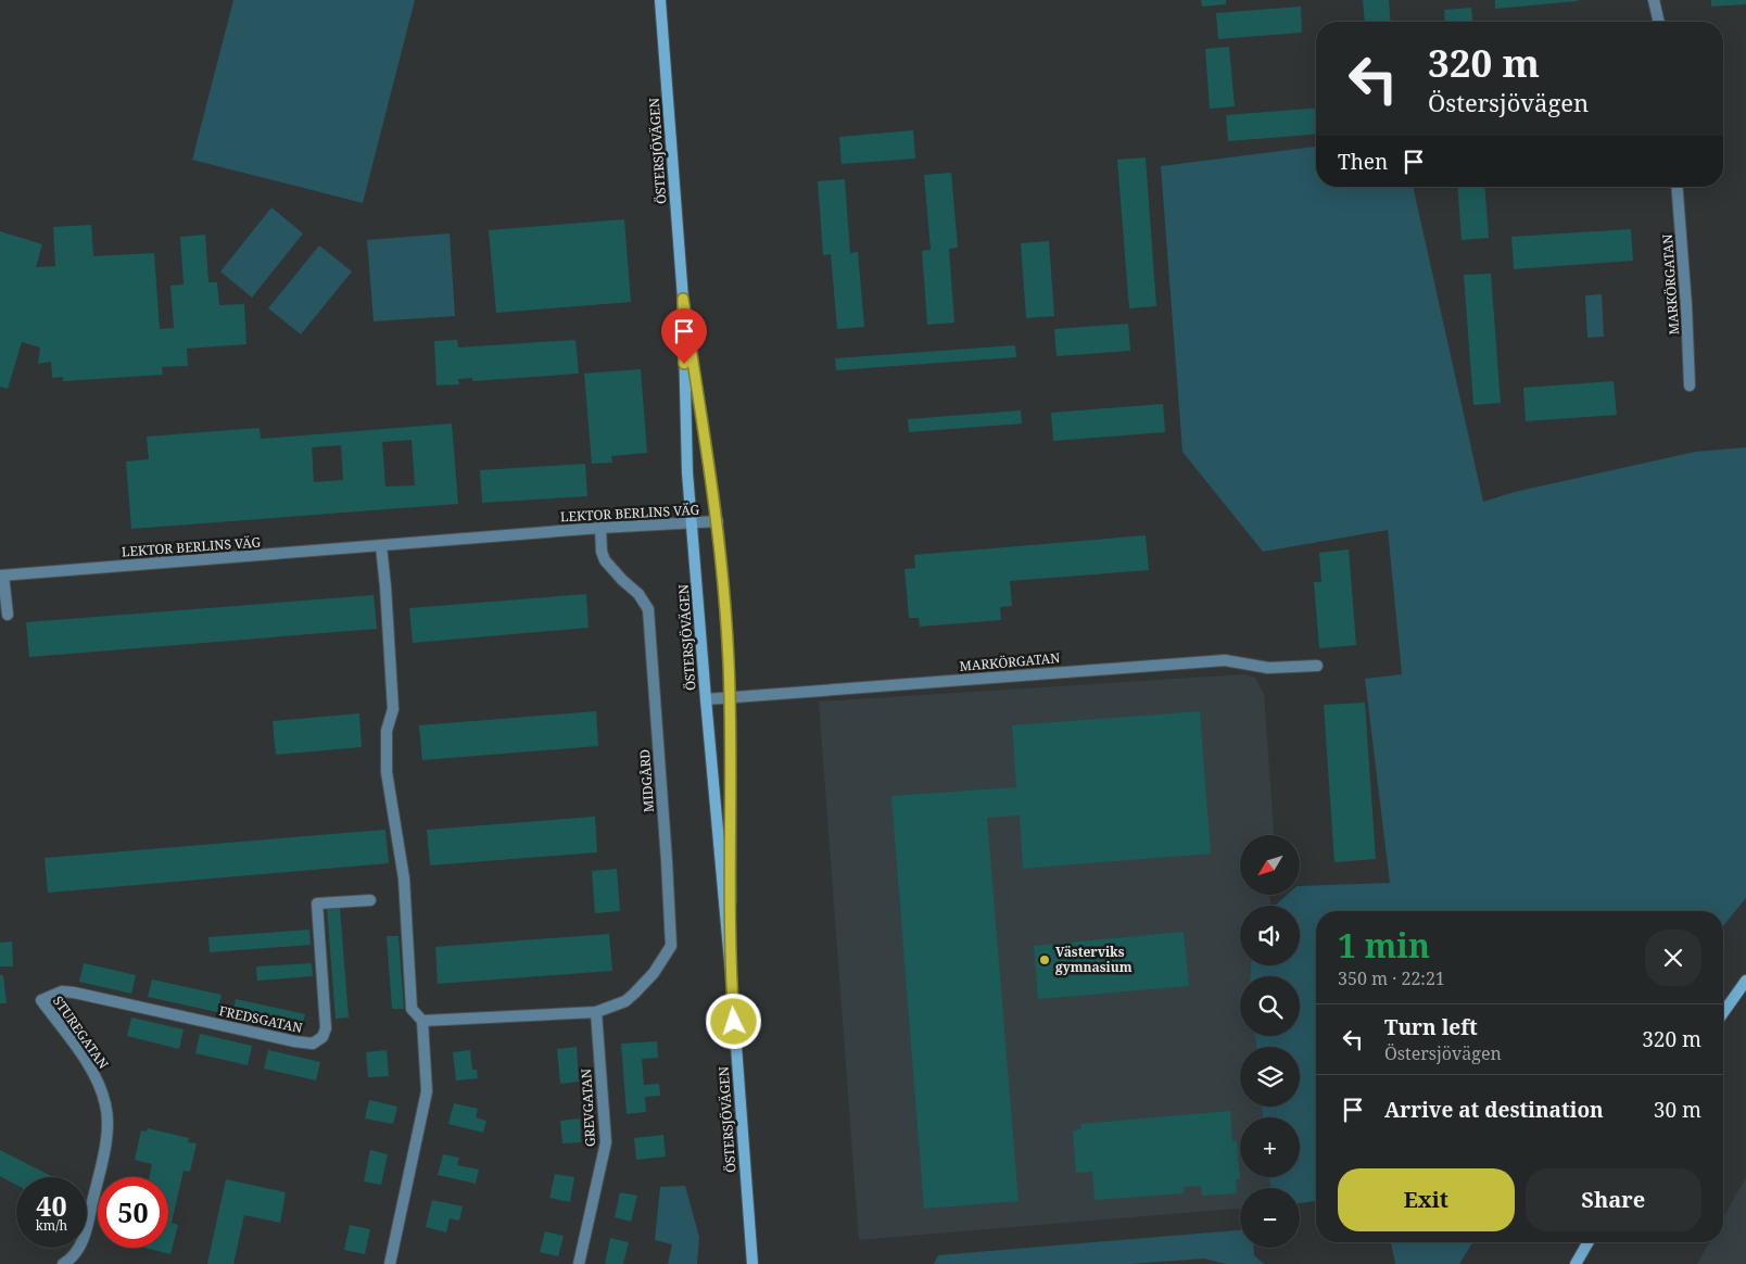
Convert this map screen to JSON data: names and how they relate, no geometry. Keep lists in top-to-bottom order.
{
  "streets": {
    "main road": ["ÖSTERSJÖVÄGEN"],
    "street": [
      "MARKÖRGATAN",
      "LEKTOR BERLINS VÄG",
      "MIDGÅRD",
      "FREDSGATAN",
      "STUREGATAN",
      "GREVGATAN"
    ]
  },
  "crossings": [
    ["ÖSTERSJÖVÄGEN", "MARKÖRGATAN"],
    ["ÖSTERSJÖVÄGEN", "LEKTOR BERLINS VÄG"],
    ["LEKTOR BERLINS VÄG", "MIDGÅRD"],
    ["MIDGÅRD", "GREVGATAN"],
    ["FREDSGATAN", "STUREGATAN"]
  ],
  "places": ["Västerviks gymnasium"],
  "north": "bottom left",
  "page": {
    "turn": ["320 m", "Östersjövägen"],
    "then": "Then",
    "map_buttons": ["+", "−"],
    "heading": ["1 min", "350 m · 22:21"],
    "list": [
      {
        "name": "Turn left",
        "note": "Östersjövägen",
        "value": "320 m"
      },
      {
        "name": "Arrive at destination",
        "value": "30 m"
      }
    ],
    "buttons": ["Exit", "Share"],
    "speed": "40 km/h",
    "limit": "50"
  }
}
